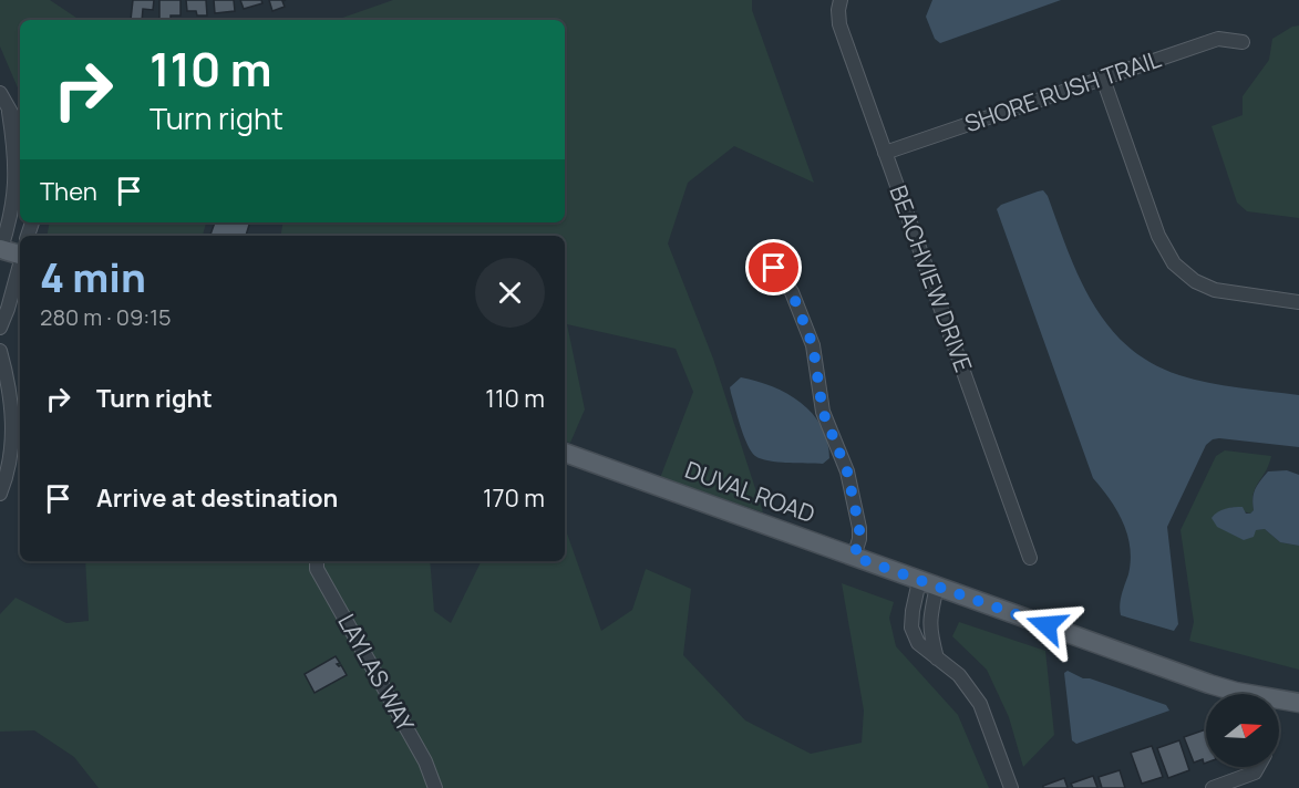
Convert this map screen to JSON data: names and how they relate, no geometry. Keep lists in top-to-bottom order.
{
  "streets": {
    "main road": ["DUVAL ROAD"],
    "street": ["SHORE RUSH TRAIL", "BEACHVIEW DRIVE", "LAYLAS WAY"]
  },
  "crossings": [
    ["SHORE RUSH TRAIL", "BEACHVIEW DRIVE"]
  ],
  "north": "right",
  "page": {
    "turn": ["110 m", "Turn right"],
    "then": "Then",
    "heading": ["4 min", "280 m · 09:15"],
    "list": [
      {
        "name": "Turn right",
        "value": "110 m"
      },
      {
        "name": "Arrive at destination",
        "value": "170 m"
      }
    ]
  }
}
